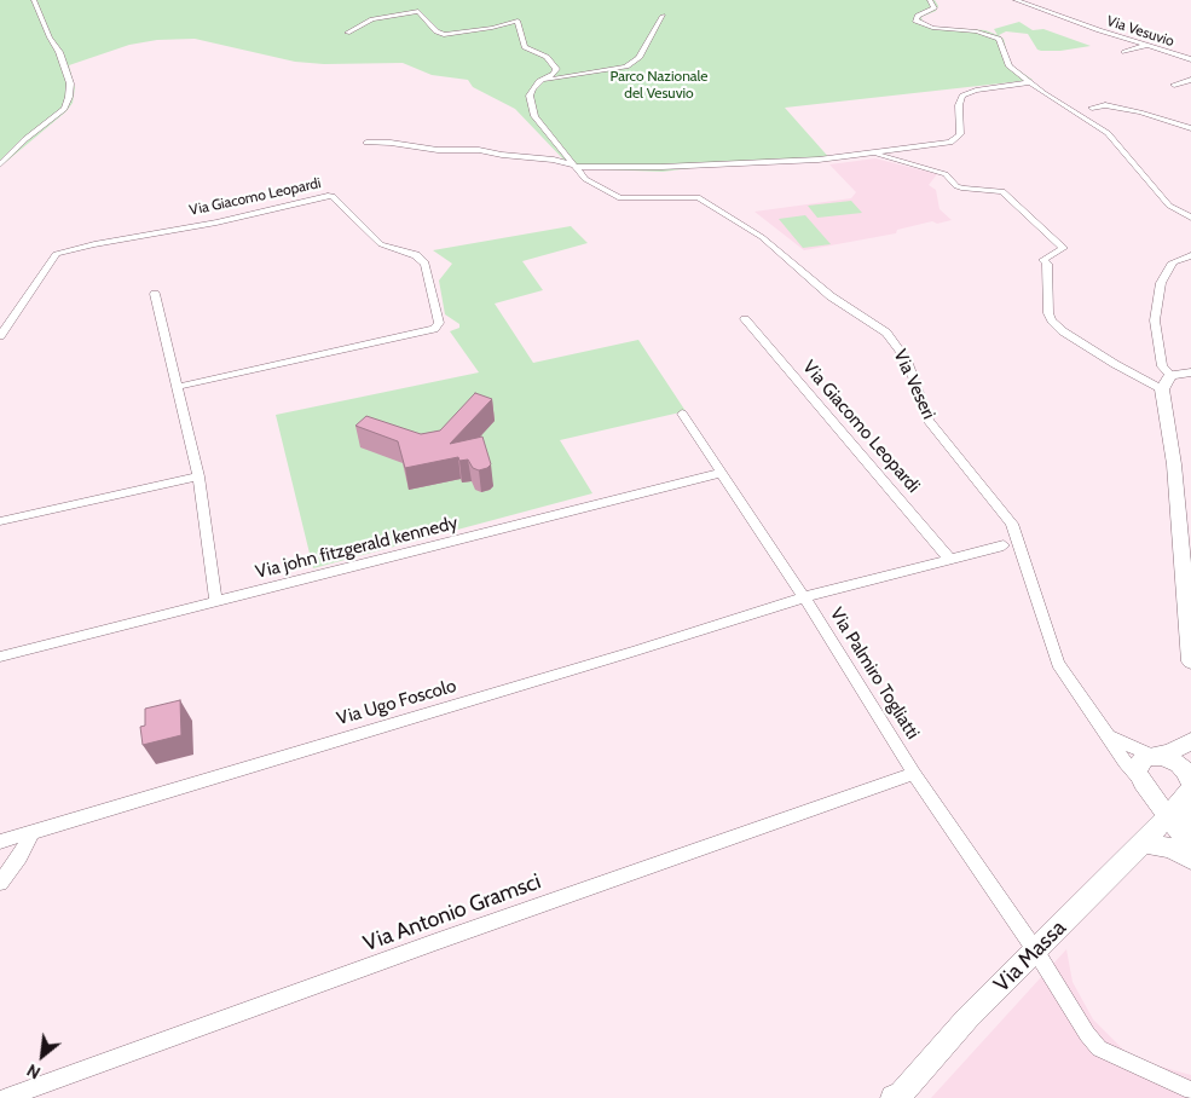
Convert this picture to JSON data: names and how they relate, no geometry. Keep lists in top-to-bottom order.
{
  "streets": {
    "street": [
      "Via Vesuvio",
      "Via Giacomo Leopardi",
      "Via Veseri",
      "Via john fitzgerald kennedy",
      "Via Palmiro Togliatti",
      "Via Ugo Foscolo",
      "Via Antonio Gramsci",
      "Via Massa"
    ]
  },
  "crossings": [
    ["Via john fitzgerald kennedy", "Via Palmiro Togliatti"],
    ["Via Palmiro Togliatti", "Via Ugo Foscolo"],
    ["Via Palmiro Togliatti", "Via Antonio Gramsci"],
    ["Via Palmiro Togliatti", "Via Massa"]
  ],
  "parks": ["Parco Nazionale del Vesuvio"],
  "north": "bottom left"
}
